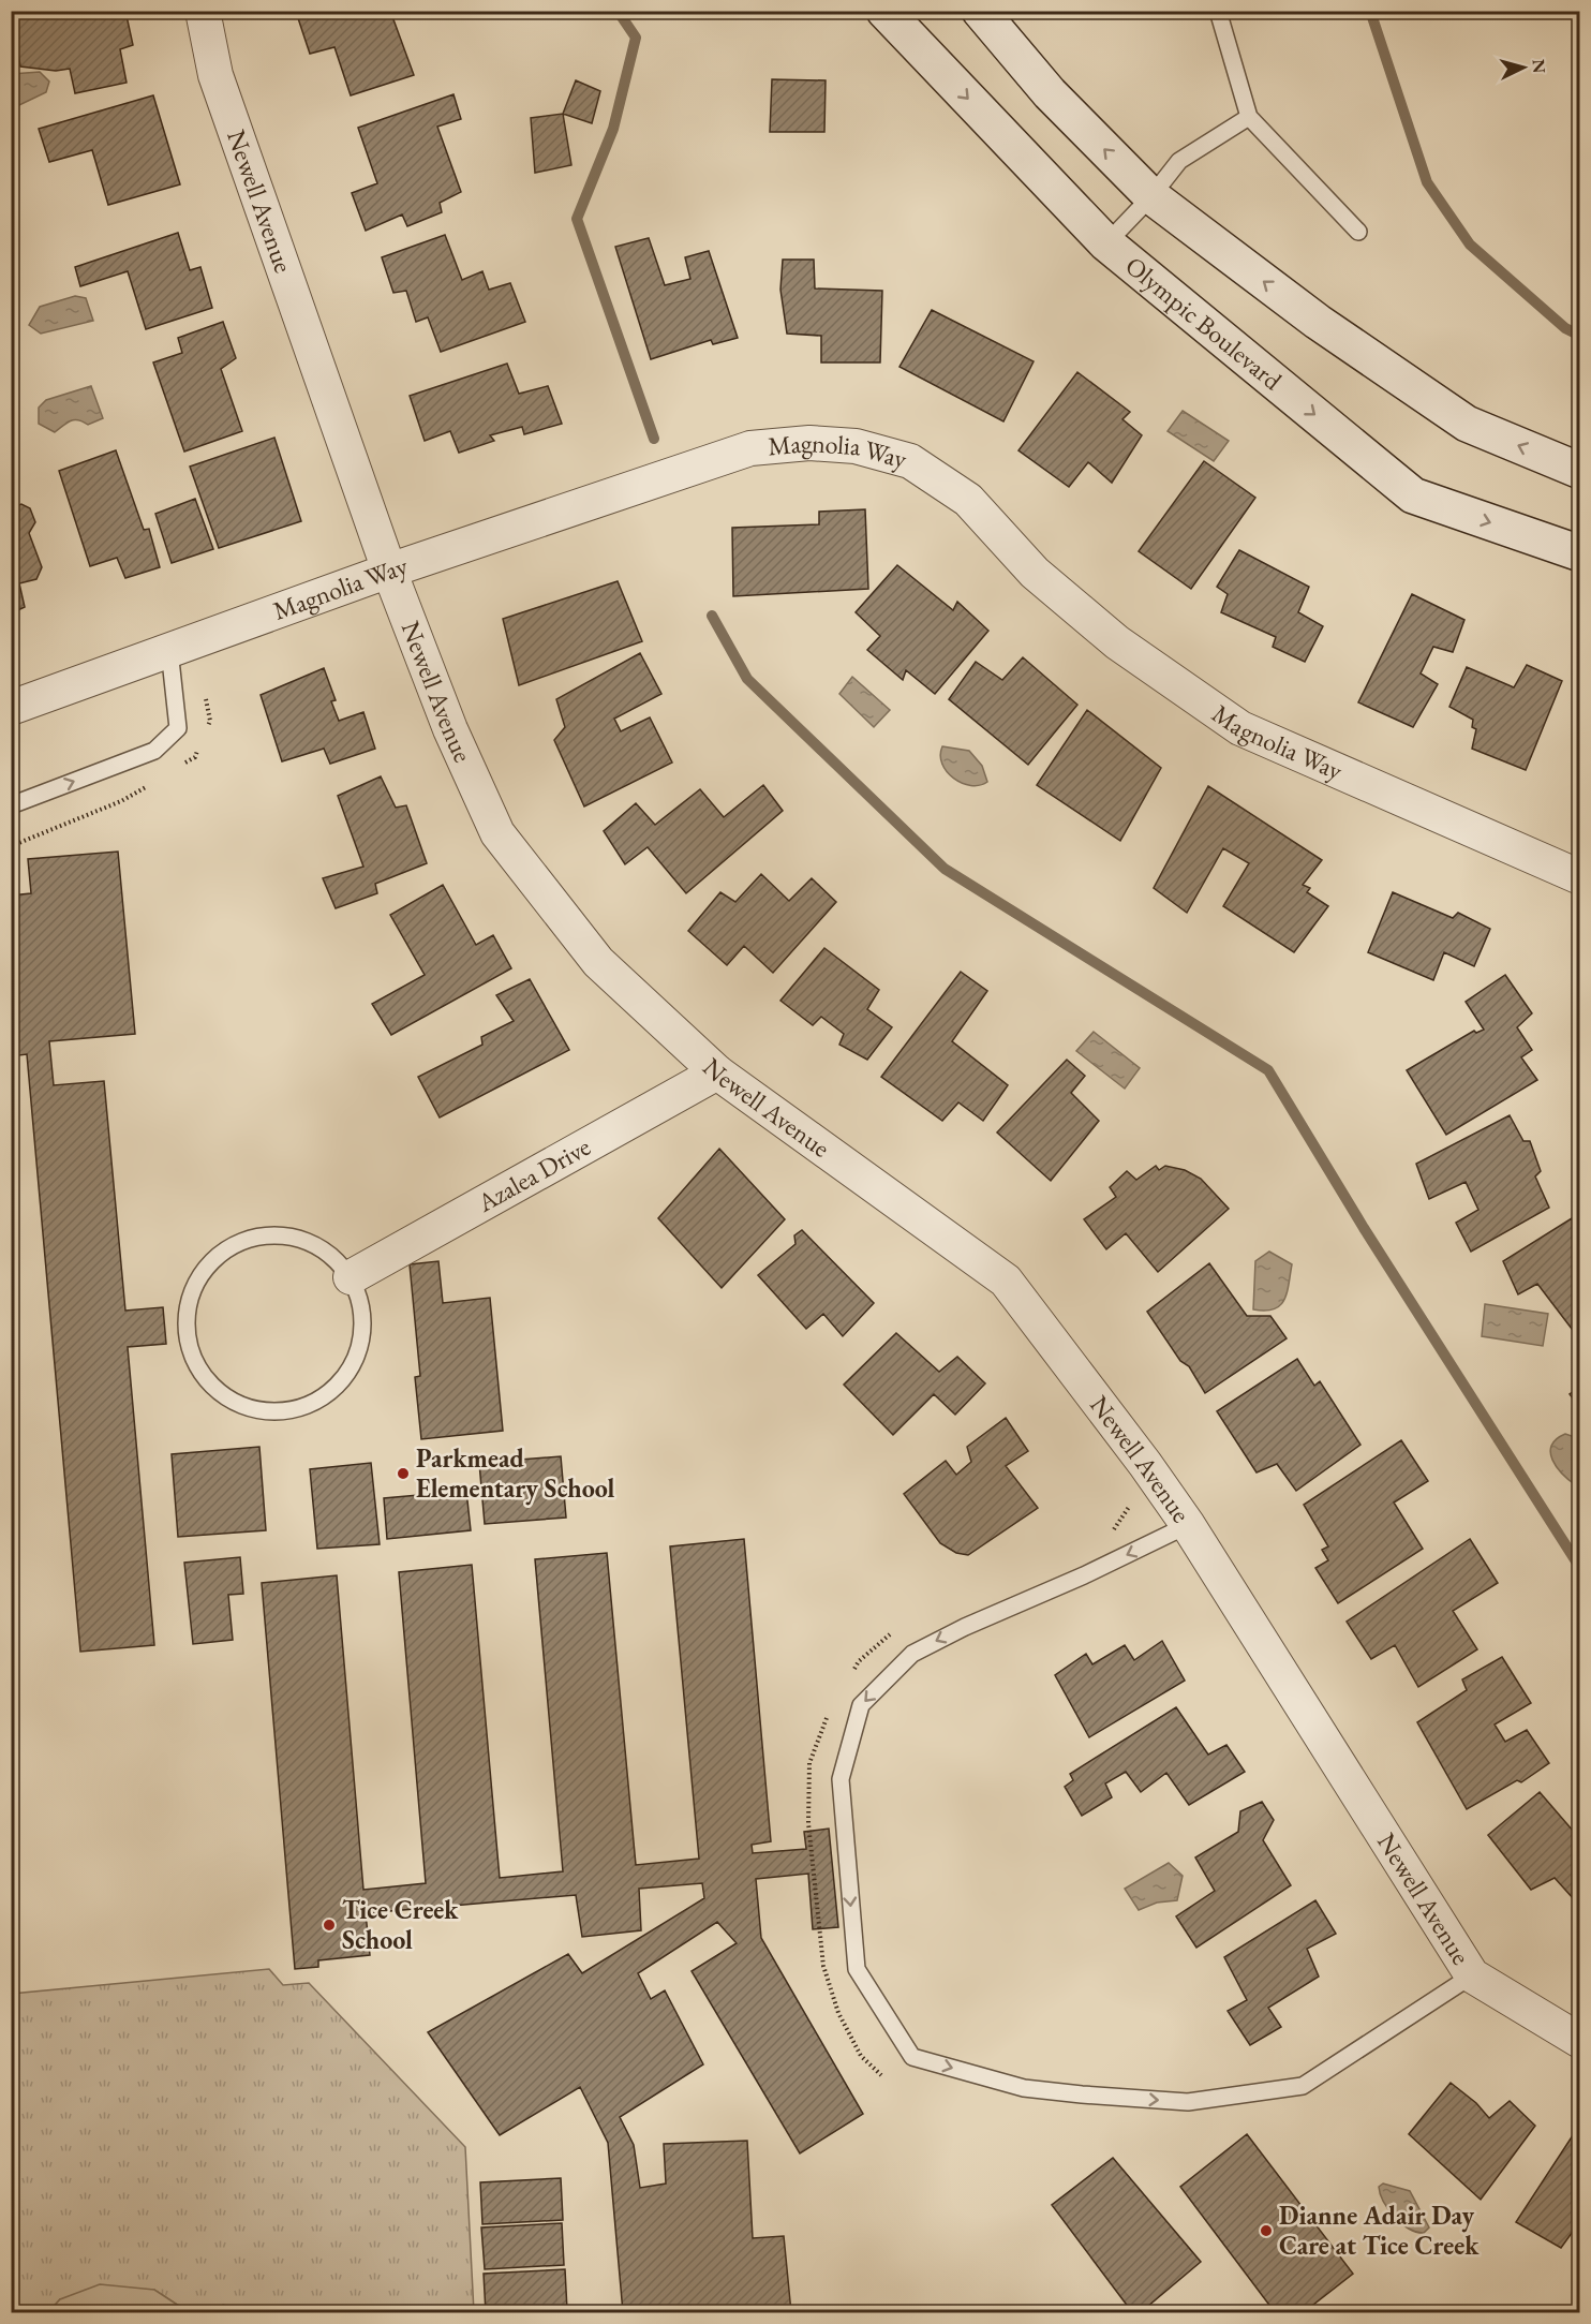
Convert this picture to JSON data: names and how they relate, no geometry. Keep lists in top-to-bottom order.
{
  "streets": {
    "main road": ["Olympic Boulevard"],
    "street": ["Newell Avenue", "Magnolia Way", "Azalea Drive"]
  },
  "crossings": [
    ["Newell Avenue", "Magnolia Way"],
    ["Newell Avenue", "Azalea Drive"]
  ],
  "places": ["Parkmead Elementary School", "Tice Creek School", "Dianne Adair Day Care at Tice Creek"],
  "north": "right"
}
